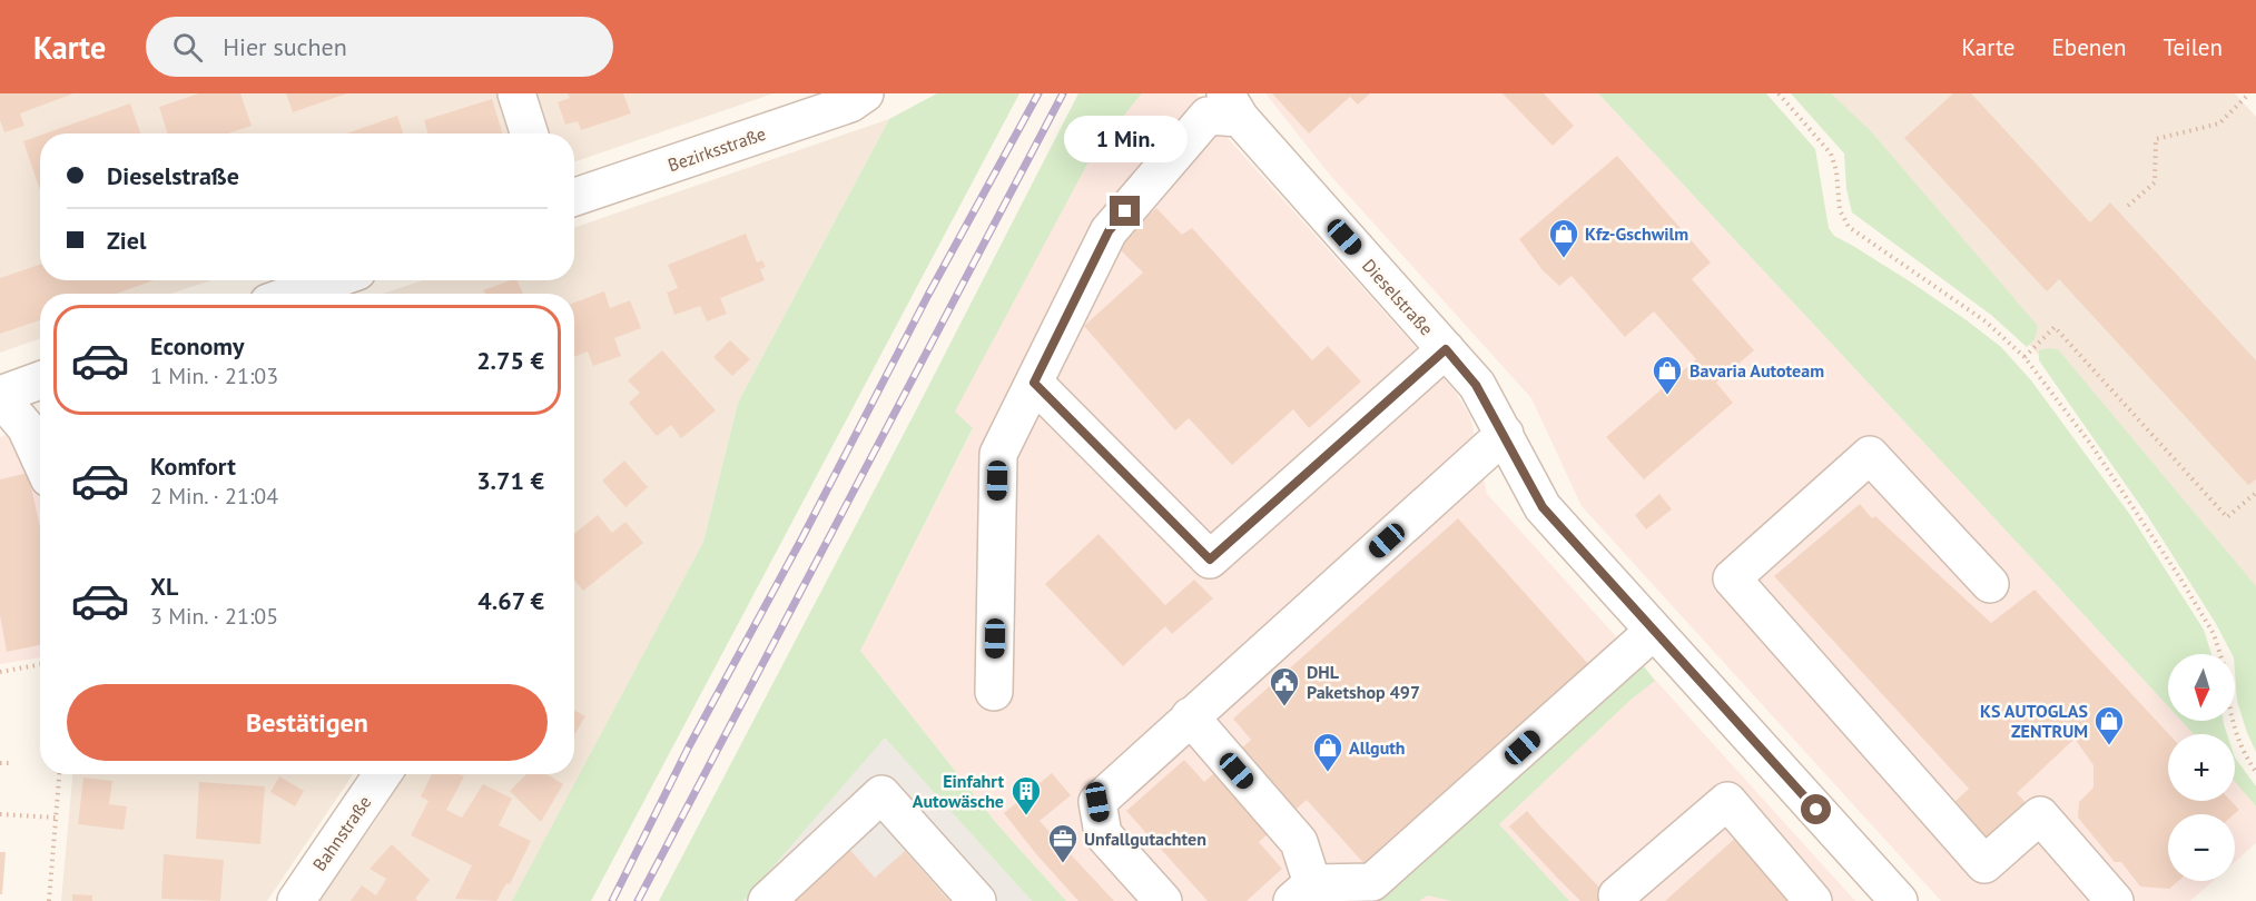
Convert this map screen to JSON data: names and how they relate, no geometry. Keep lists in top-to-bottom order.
{
  "streets": {
    "street": ["Bezirksstraße", "Dieselstraße", "Bahnstraße"]
  },
  "places": {
    "shop": [
      "Kfz-Gschwilm",
      "Bavaria Autoteam",
      "KS AUTOGLAS ZENTRUM",
      "Allguth"
    ],
    "public building": ["DHL Paketshop 497"],
    "building": ["Einfahrt Autowäsche"],
    "office": ["Unfallgutachten"]
  },
  "north": "bottom",
  "page": {
    "header": "Karte",
    "search": "Hier suchen",
    "nav": ["Karte", "Ebenen", "Teilen"],
    "bubble": "1 Min.",
    "banner": ["Dieselstraße", "Ziel"],
    "list": [
      {
        "name": "Economy",
        "note": "1 Min. · 21:03",
        "value": "2.75 €"
      },
      {
        "name": "Komfort",
        "note": "2 Min. · 21:04",
        "value": "3.71 €"
      },
      {
        "name": "XL",
        "note": "3 Min. · 21:05",
        "value": "4.67 €"
      }
    ],
    "map_buttons": ["+", "−"],
    "buttons": "Bestätigen"
  }
}
